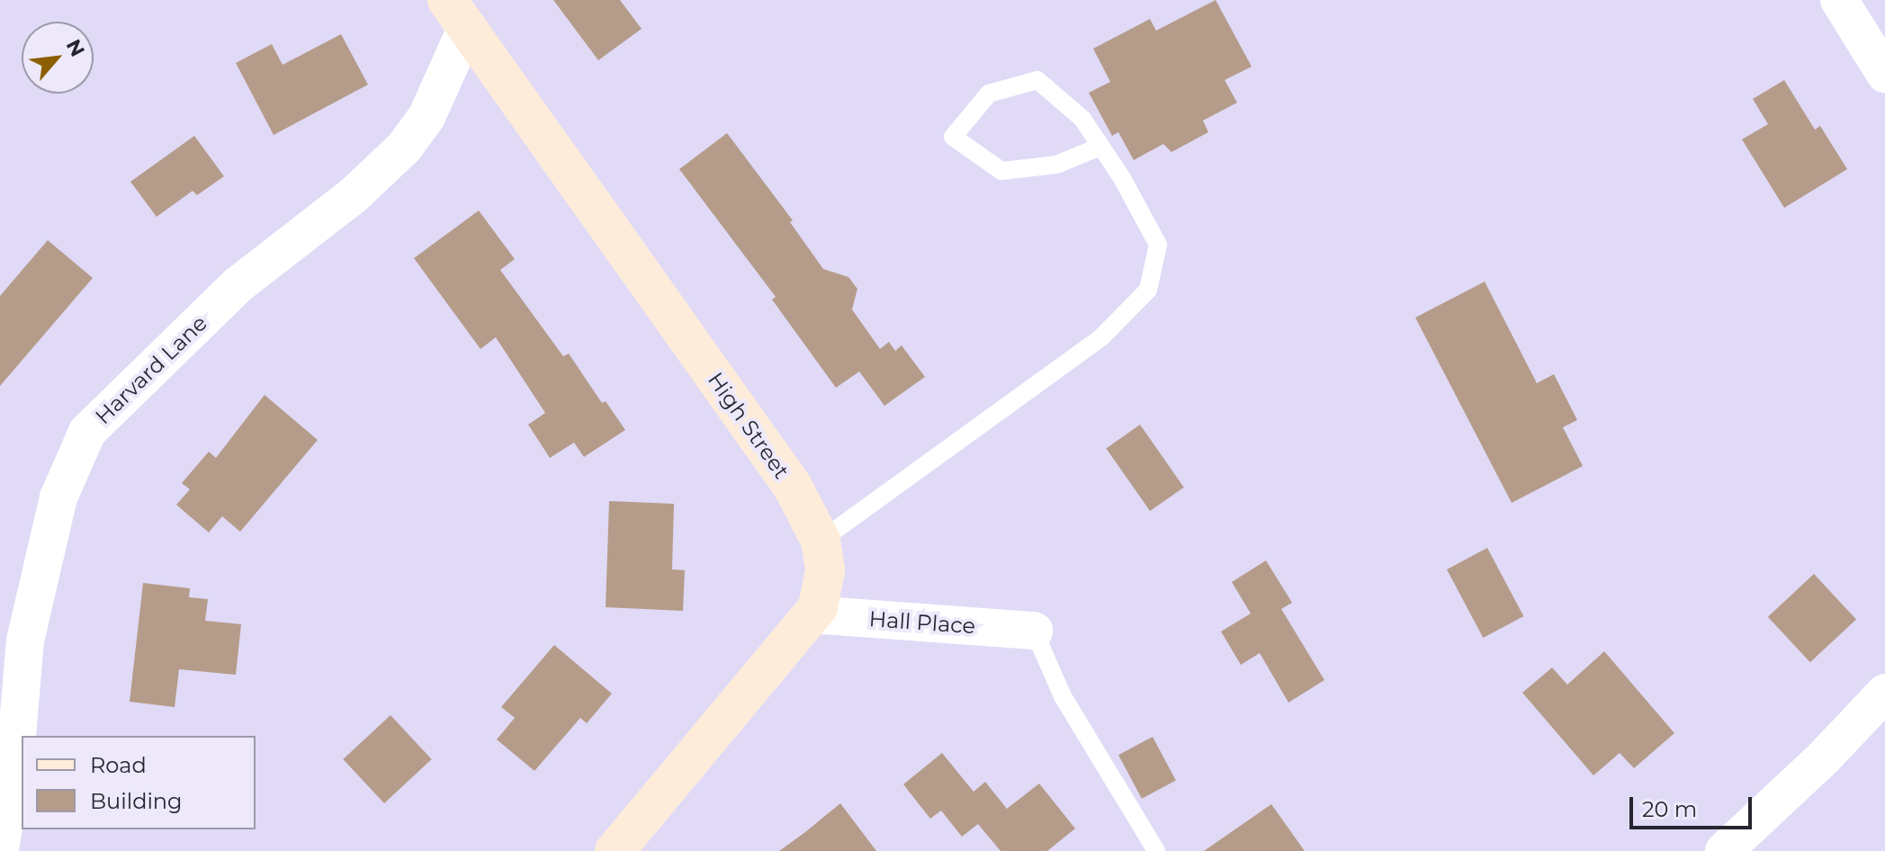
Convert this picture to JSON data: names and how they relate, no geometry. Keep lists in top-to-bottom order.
{
  "streets": {
    "street": ["Harvard Lane", "High Street", "Hall Place"]
  },
  "crossings": [
    ["Harvard Lane", "High Street"],
    ["High Street", "Hall Place"]
  ],
  "legend": ["Road", "Building"],
  "scale_bar": "20 m",
  "north": "top right"
}
